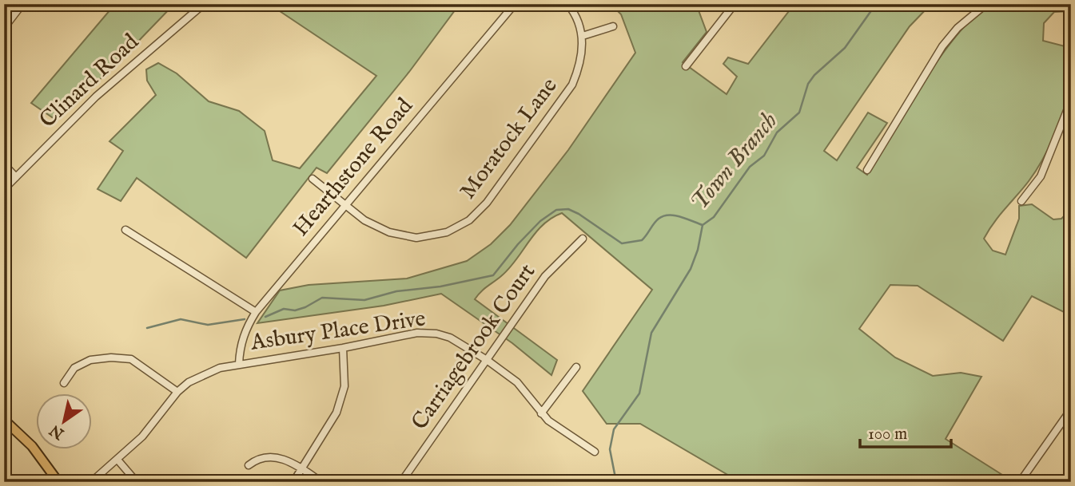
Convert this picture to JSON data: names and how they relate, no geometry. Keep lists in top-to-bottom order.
{
  "streets": {
    "street": [
      "Clinard Road",
      "Moratock Lane",
      "Hearthstone Road",
      "Asbury Place Drive",
      "Carriagebrook Court"
    ]
  },
  "crossings": [
    ["Moratock Lane", "Hearthstone Road"],
    ["Hearthstone Road", "Asbury Place Drive"],
    ["Asbury Place Drive", "Carriagebrook Court"]
  ],
  "water": ["Town Branch"],
  "scale_bar": "100 m",
  "north": "bottom left"
}
